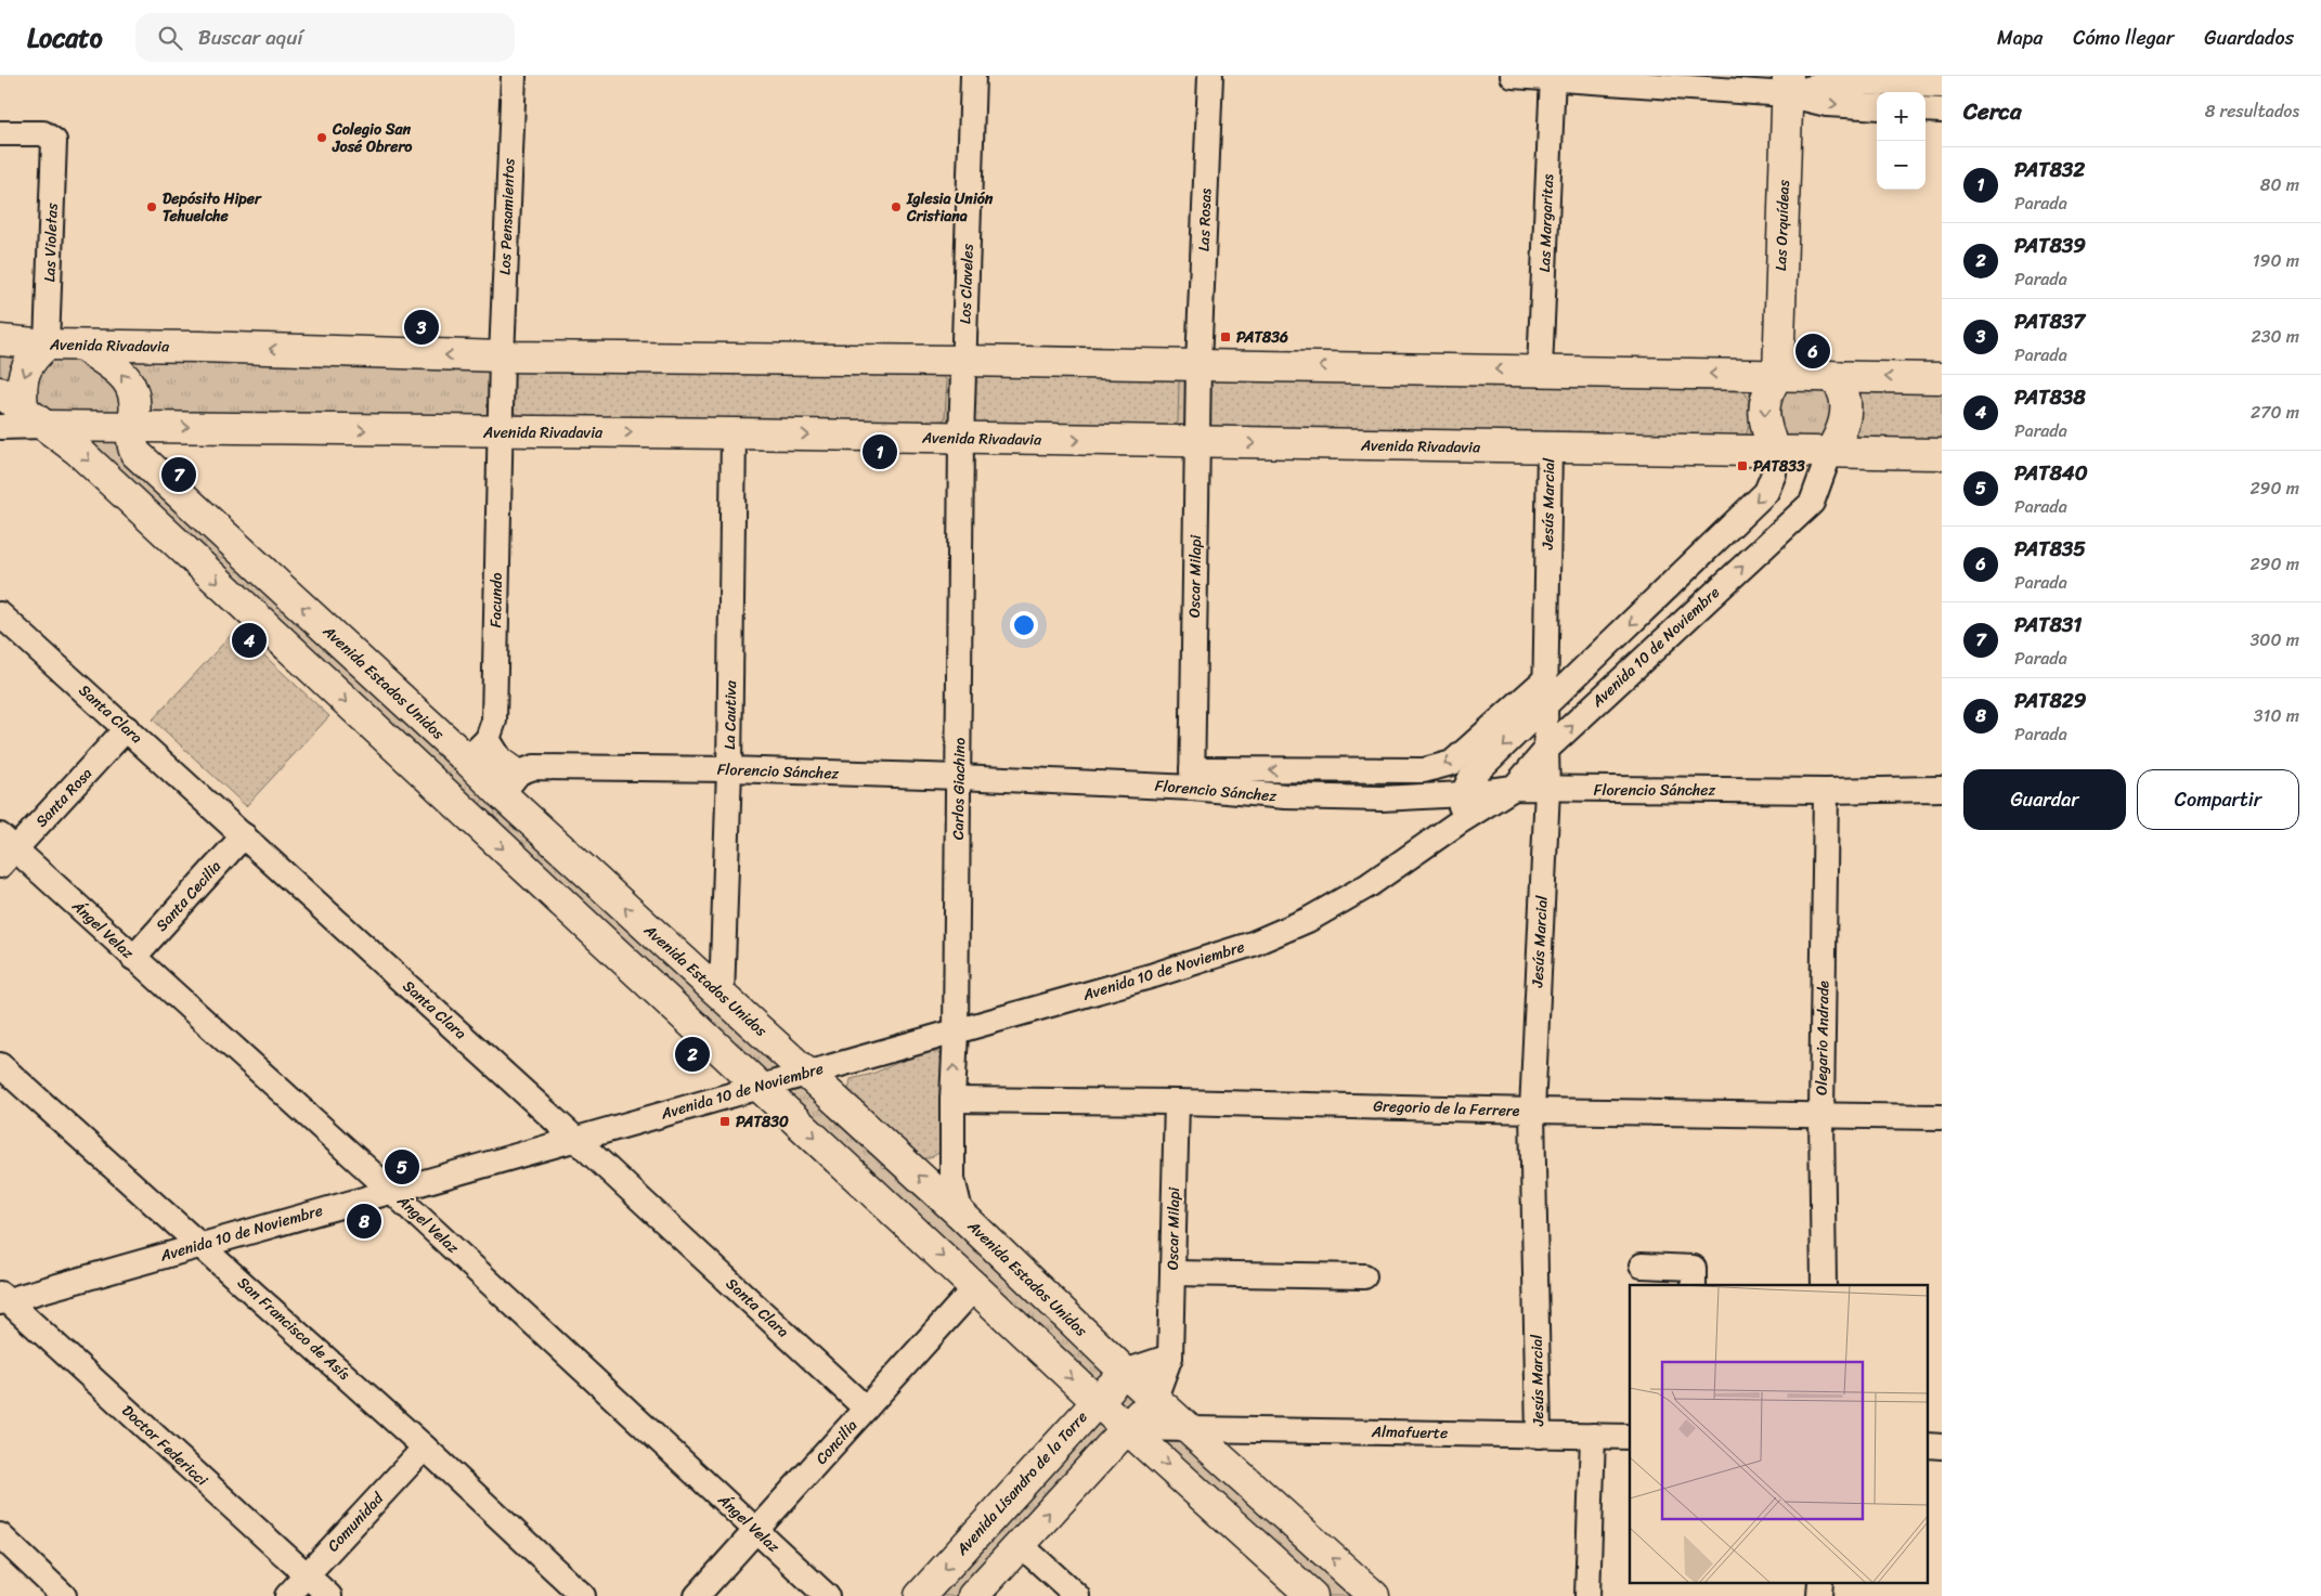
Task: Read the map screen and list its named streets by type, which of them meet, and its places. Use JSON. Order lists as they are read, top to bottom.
{
  "streets": {
    "main road": [
      "Las Orquídeas",
      "Avenida Rivadavia",
      "Avenida Estados Unidos",
      "Avenida Lisandro de la Torre"
    ],
    "street": [
      "Los Pensamientos",
      "Las Rosas",
      "Las Margaritas",
      "Las Violetas",
      "Los Claveles",
      "Jesús Marcial",
      "Oscar Milapi",
      "Facundo",
      "Avenida 10 de Noviembre",
      "Santa Clara",
      "La Cautiva",
      "Florencio Sánchez",
      "Carlos Giachino",
      "Santa Rosa",
      "Santa Cecilia",
      "Ángel Velaz",
      "Olegario Andrade",
      "Gregorio de la Ferrere",
      "San Francisco de Asís",
      "Almafuerte",
      "Concilia",
      "Doctor Federicci",
      "Comunidad"
    ]
  },
  "crossings": [
    ["Los Pensamientos", "Avenida Rivadavia"],
    ["Los Pensamientos", "Facundo"],
    ["Las Rosas", "Avenida Rivadavia"],
    ["Las Rosas", "Oscar Milapi"],
    ["Las Margaritas", "Avenida Rivadavia"],
    ["Las Orquídeas", "Avenida Rivadavia"],
    ["Las Orquídeas", "Avenida 10 de Noviembre"],
    ["Las Violetas", "Avenida Rivadavia"],
    ["Los Claveles", "Avenida Rivadavia"],
    ["Los Claveles", "Carlos Giachino"],
    ["Avenida Rivadavia", "Jesús Marcial"],
    ["Avenida Rivadavia", "Oscar Milapi"],
    ["Avenida Rivadavia", "Facundo"],
    ["Avenida Rivadavia", "Avenida 10 de Noviembre"],
    ["Avenida Rivadavia", "Avenida Estados Unidos"],
    ["Avenida Rivadavia", "La Cautiva"],
    ["Avenida Rivadavia", "Carlos Giachino"],
    ["Jesús Marcial", "Avenida 10 de Noviembre"],
    ["Jesús Marcial", "Florencio Sánchez"],
    ["Jesús Marcial", "Gregorio de la Ferrere"],
    ["Jesús Marcial", "Almafuerte"],
    ["Oscar Milapi", "Avenida Estados Unidos"],
    ["Oscar Milapi", "Florencio Sánchez"],
    ["Oscar Milapi", "Gregorio de la Ferrere"],
    ["Avenida 10 de Noviembre", "Avenida Estados Unidos"],
    ["Avenida 10 de Noviembre", "Santa Clara"],
    ["Avenida 10 de Noviembre", "Florencio Sánchez"],
    ["Avenida 10 de Noviembre", "Carlos Giachino"],
    ["Avenida 10 de Noviembre", "Ángel Velaz"],
    ["Avenida 10 de Noviembre", "San Francisco de Asís"],
    ["Avenida 10 de Noviembre", "Doctor Federicci"],
    ["Avenida Estados Unidos", "La Cautiva"],
    ["Avenida Estados Unidos", "Florencio Sánchez"],
    ["Avenida Estados Unidos", "Carlos Giachino"],
    ["Avenida Estados Unidos", "Almafuerte"],
    ["Avenida Estados Unidos", "Avenida Lisandro de la Torre"],
    ["Santa Clara", "Santa Rosa"],
    ["Santa Clara", "Santa Cecilia"],
    ["Santa Clara", "Concilia"],
    ["La Cautiva", "Florencio Sánchez"],
    ["Florencio Sánchez", "Carlos Giachino"],
    ["Florencio Sánchez", "Olegario Andrade"],
    ["Carlos Giachino", "Gregorio de la Ferrere"],
    ["Santa Rosa", "Ángel Velaz"],
    ["Santa Cecilia", "Ángel Velaz"],
    ["Ángel Velaz", "Concilia"],
    ["Olegario Andrade", "Gregorio de la Ferrere"],
    ["San Francisco de Asís", "Comunidad"],
    ["Doctor Federicci", "Comunidad"]
  ],
  "places": {
    "other": ["Colegio San José Obrero", "Depósito Hiper Tehuelche", "Iglesia Unión Cristiana"],
    "transit": ["PAT836", "PAT833", "PAT830"]
  },
  "page": {
    "header": "Locato",
    "search": "Buscar aquí",
    "nav": ["Mapa", "Cómo llegar", "Guardados"],
    "heading": ["Cerca", "8 resultados"],
    "map_buttons": ["+", "−"],
    "list": [
      {
        "mark": "1",
        "name": "PAT832",
        "note": "Parada",
        "value": "80 m"
      },
      {
        "mark": "2",
        "name": "PAT839",
        "note": "Parada",
        "value": "190 m"
      },
      {
        "mark": "3",
        "name": "PAT837",
        "note": "Parada",
        "value": "230 m"
      },
      {
        "mark": "4",
        "name": "PAT838",
        "note": "Parada",
        "value": "270 m"
      },
      {
        "mark": "5",
        "name": "PAT840",
        "note": "Parada",
        "value": "290 m"
      },
      {
        "mark": "6",
        "name": "PAT835",
        "note": "Parada",
        "value": "290 m"
      },
      {
        "mark": "7",
        "name": "PAT831",
        "note": "Parada",
        "value": "300 m"
      },
      {
        "mark": "8",
        "name": "PAT829",
        "note": "Parada",
        "value": "310 m"
      }
    ],
    "pins": [
      "3",
      "6",
      "1",
      "7",
      "4",
      "2",
      "5",
      "8"
    ],
    "buttons": ["Guardar", "Compartir"]
  }
}
